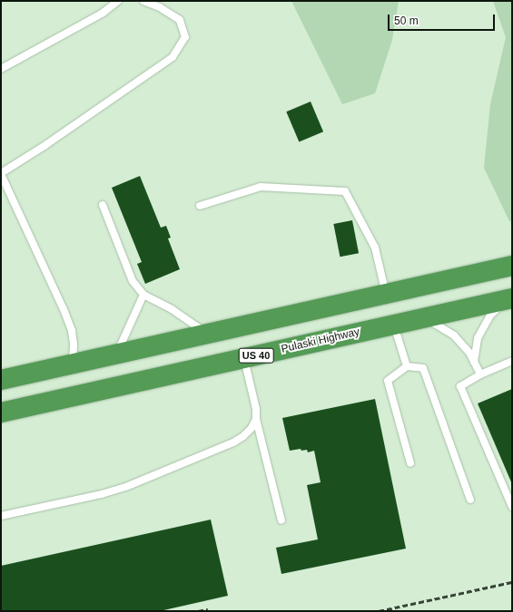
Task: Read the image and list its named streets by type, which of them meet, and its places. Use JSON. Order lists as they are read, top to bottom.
{
  "streets": {
    "highway": ["Pulaski Highway", "US 40"]
  },
  "scale_bar": "50 m"
}
